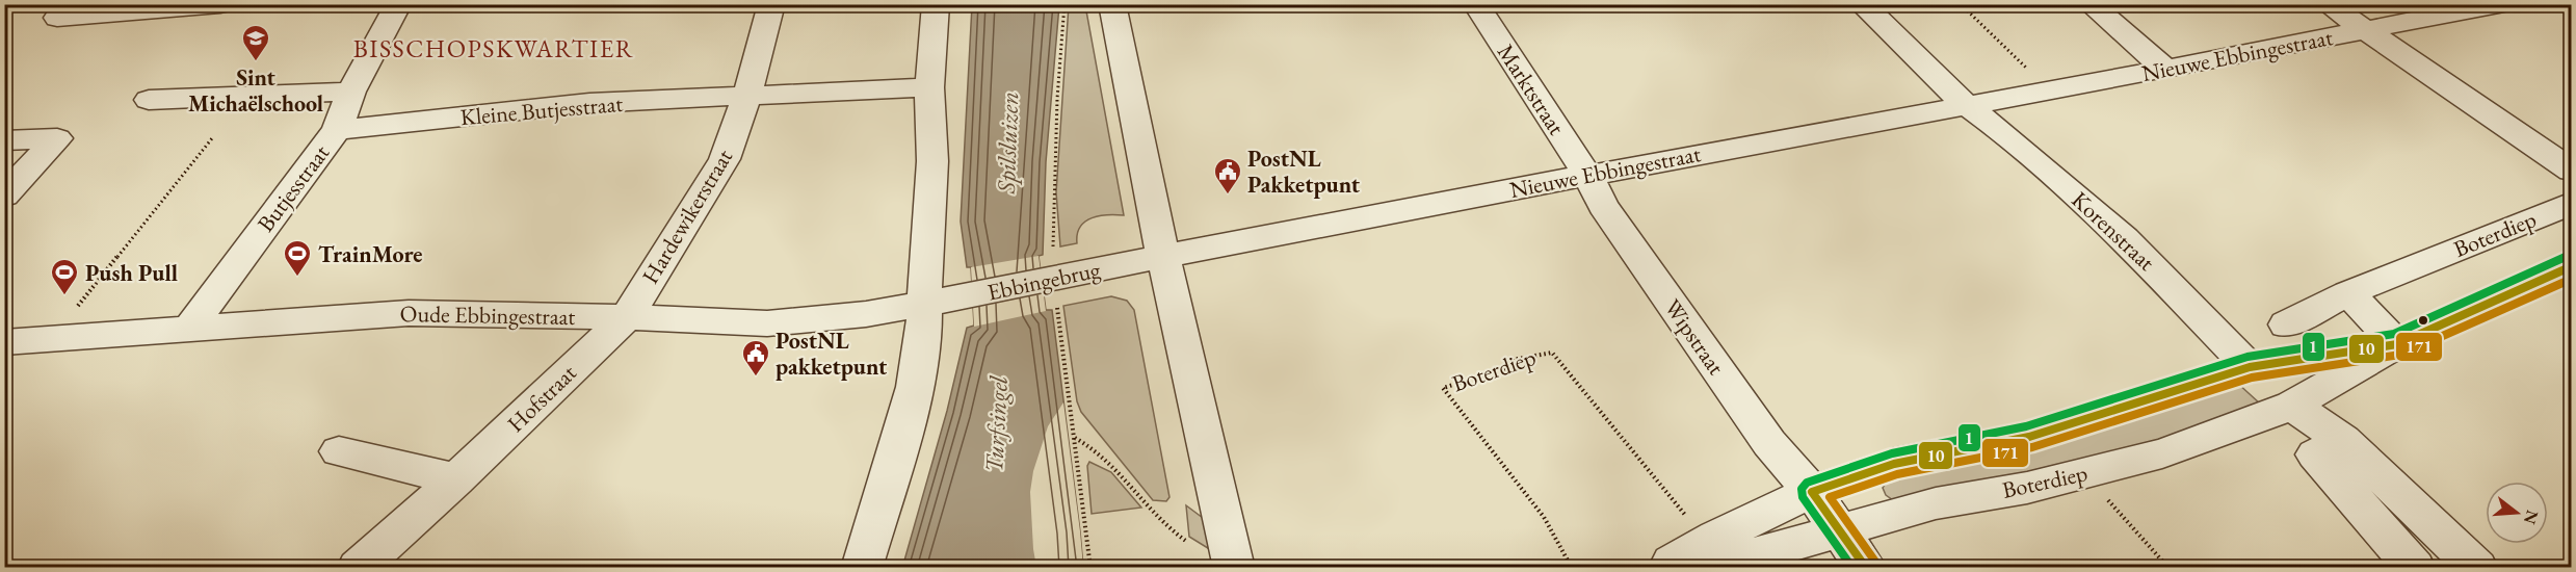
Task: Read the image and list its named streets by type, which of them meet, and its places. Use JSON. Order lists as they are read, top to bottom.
{
  "streets": {
    "street": [
      "Nieuwe Ebbingestraat",
      "Marktstraat",
      "Kleine Butjesstraat",
      "Butjesstraat",
      "Hardewikerstraat",
      "Korenstraat",
      "Boterdiep",
      "Ebbingebrug",
      "Oude Ebbingestraat",
      "Wipstraat",
      "Hofstraat"
    ]
  },
  "crossings": [
    ["Nieuwe Ebbingestraat", "Marktstraat"],
    ["Nieuwe Ebbingestraat", "Korenstraat"],
    ["Nieuwe Ebbingestraat", "Ebbingebrug"],
    ["Nieuwe Ebbingestraat", "Wipstraat"],
    ["Marktstraat", "Wipstraat"],
    ["Kleine Butjesstraat", "Butjesstraat"],
    ["Kleine Butjesstraat", "Hardewikerstraat"],
    ["Butjesstraat", "Oude Ebbingestraat"],
    ["Hardewikerstraat", "Oude Ebbingestraat"],
    ["Hardewikerstraat", "Hofstraat"],
    ["Korenstraat", "Boterdiep"],
    ["Boterdiep", "Wipstraat"],
    ["Ebbingebrug", "Oude Ebbingestraat"],
    ["Oude Ebbingestraat", "Hofstraat"]
  ],
  "districts": ["BISSCHOPSKWARTIER"],
  "water": ["Spilsluizen", "Turfsingel"],
  "places": {
    "school or university": ["Sint Michaëlschool"],
    "public building": ["PostNL Pakketpunt", "PostNL pakketpunt"],
    "sports": ["TrainMore", "Push Pull"]
  },
  "lines": ["transit line 1", "transit line 10", "transit line 171"],
  "north": "right"
}
